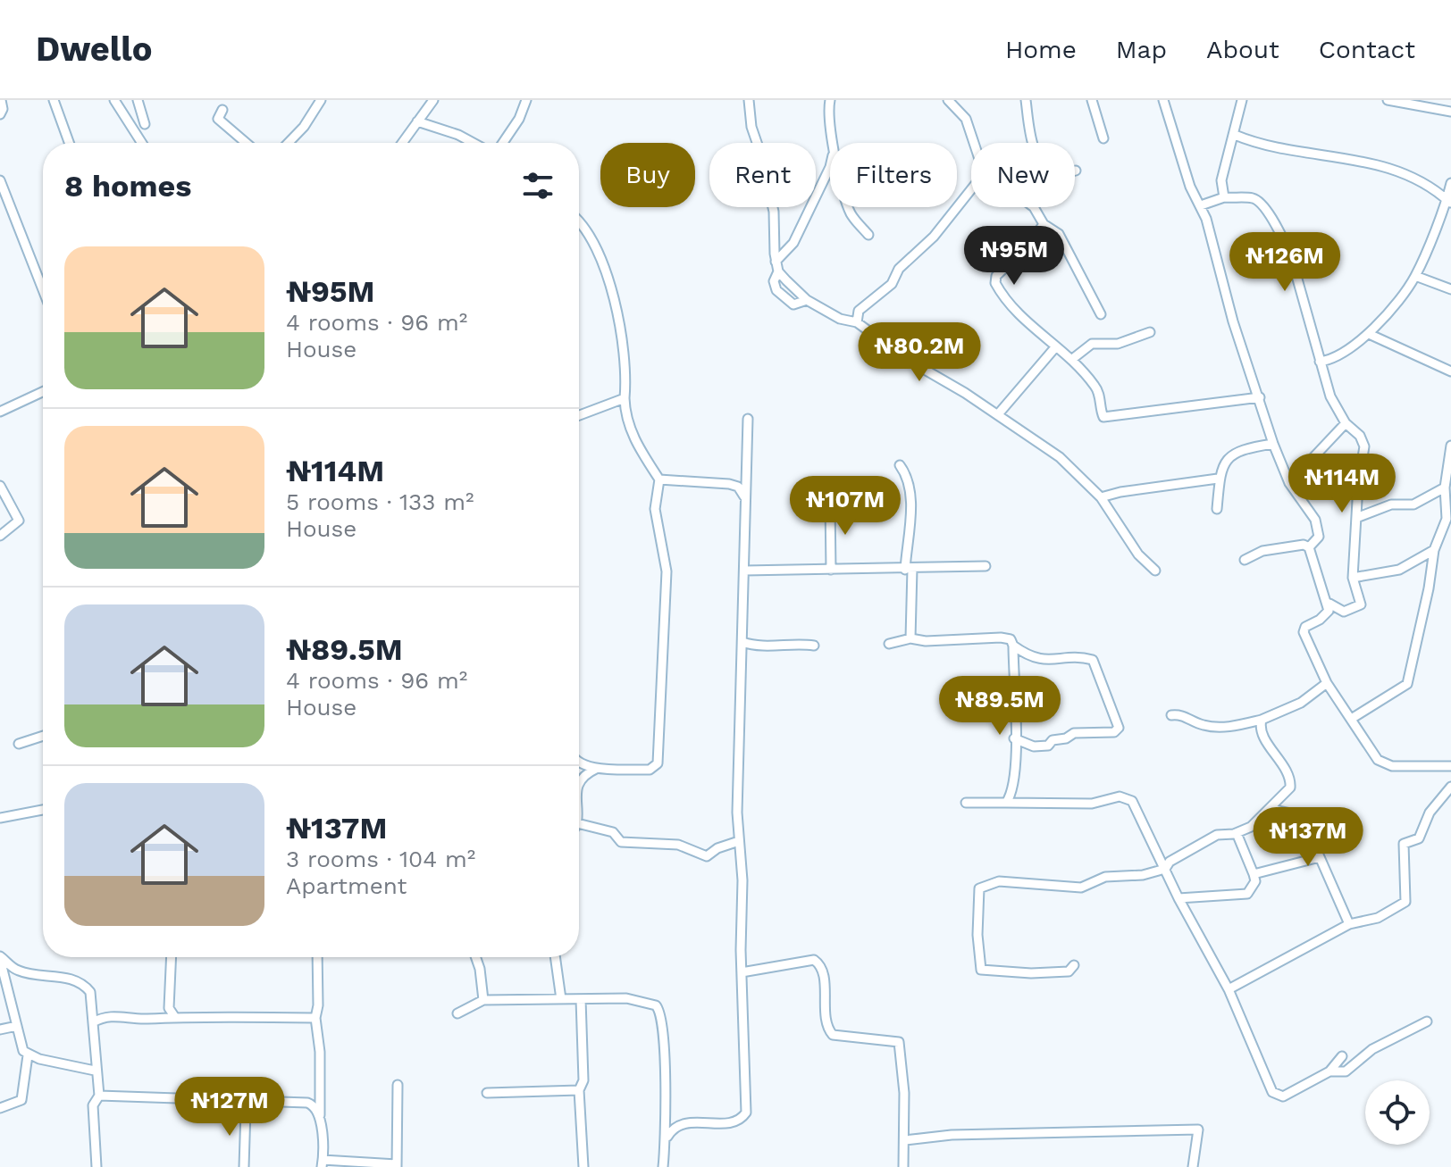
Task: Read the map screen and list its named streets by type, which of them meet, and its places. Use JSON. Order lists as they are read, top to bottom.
{
  "page": {
    "header": "Dwello",
    "nav": [
      "Home",
      "Map",
      "About",
      "Contact"
    ],
    "chip": [
      "Buy",
      "Rent",
      "Filters",
      "New"
    ],
    "heading": "8 homes",
    "price": [
      "₦95M",
      "₦126M",
      "₦80.2M",
      "₦114M",
      "₦107M",
      "₦89.5M",
      "₦137M",
      "₦127M"
    ],
    "list": [
      {
        "name": "₦95M",
        "note": "4 rooms · 96 m² · House"
      },
      {
        "name": "₦114M",
        "note": "5 rooms · 133 m² · House"
      },
      {
        "name": "₦89.5M",
        "note": "4 rooms · 96 m² · House"
      },
      {
        "name": "₦137M",
        "note": "3 rooms · 104 m² · Apartment"
      }
    ]
  }
}
